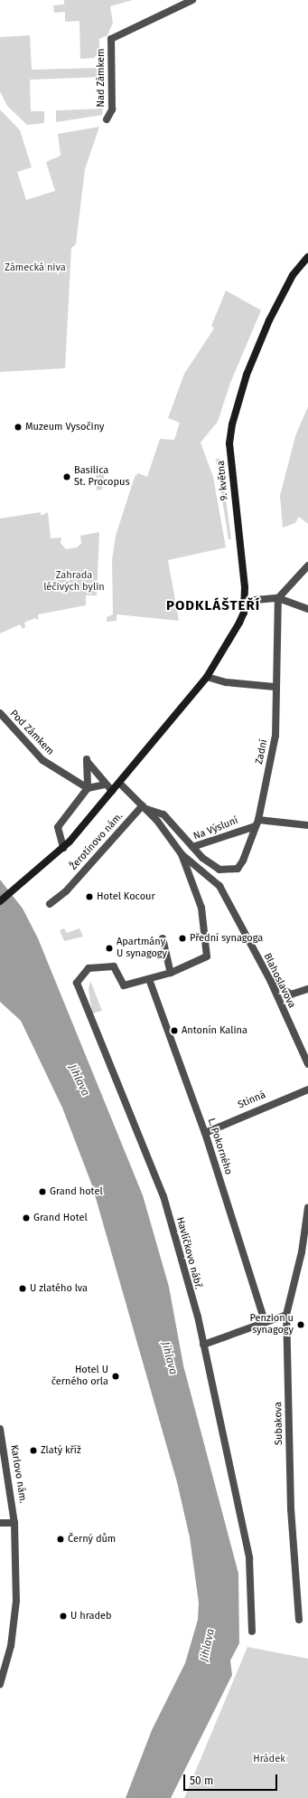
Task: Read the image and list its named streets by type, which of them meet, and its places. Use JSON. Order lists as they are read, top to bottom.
{
  "streets": {
    "main road": ["9. května", "Žerotínovo nám."],
    "street": [
      "Nad Zámkem",
      "Pod Zámkem",
      "Zadní",
      "Na Výsluní",
      "Blahoslavova",
      "Stinná",
      "L. Pokorného",
      "Havlíčkovo nábř.",
      "Subakova",
      "Karlovo nám."
    ]
  },
  "crossings": [
    ["9. května", "Žerotínovo nám."],
    ["Zadní", "Na Výsluní"],
    ["Na Výsluní", "Blahoslavova"],
    ["Žerotínovo nám.", "Blahoslavova"],
    ["Stinná", "L. Pokorného"],
    ["L. Pokorného", "Havlíčkovo nábř."]
  ],
  "districts": ["PODKLÁŠTEŘÍ"],
  "water": ["Jihlava"],
  "parks": ["Zámecká niva", "Zahrada léčivých bylin", "Hrádek"],
  "places": [
    "Muzeum Vysočiny",
    "Basilica St. Procopus",
    "Hotel Kocour",
    "Přední synagoga",
    "Apartmány U synagogy",
    "Antonín Kalina",
    "Grand hotel",
    "Grand Hotel",
    "U zlatého lva",
    "Penzion u synagogy",
    "Hotel U černého orla",
    "Zlatý kříž",
    "Černý dům",
    "U hradeb"
  ],
  "scale_bar": "50 m"
}
